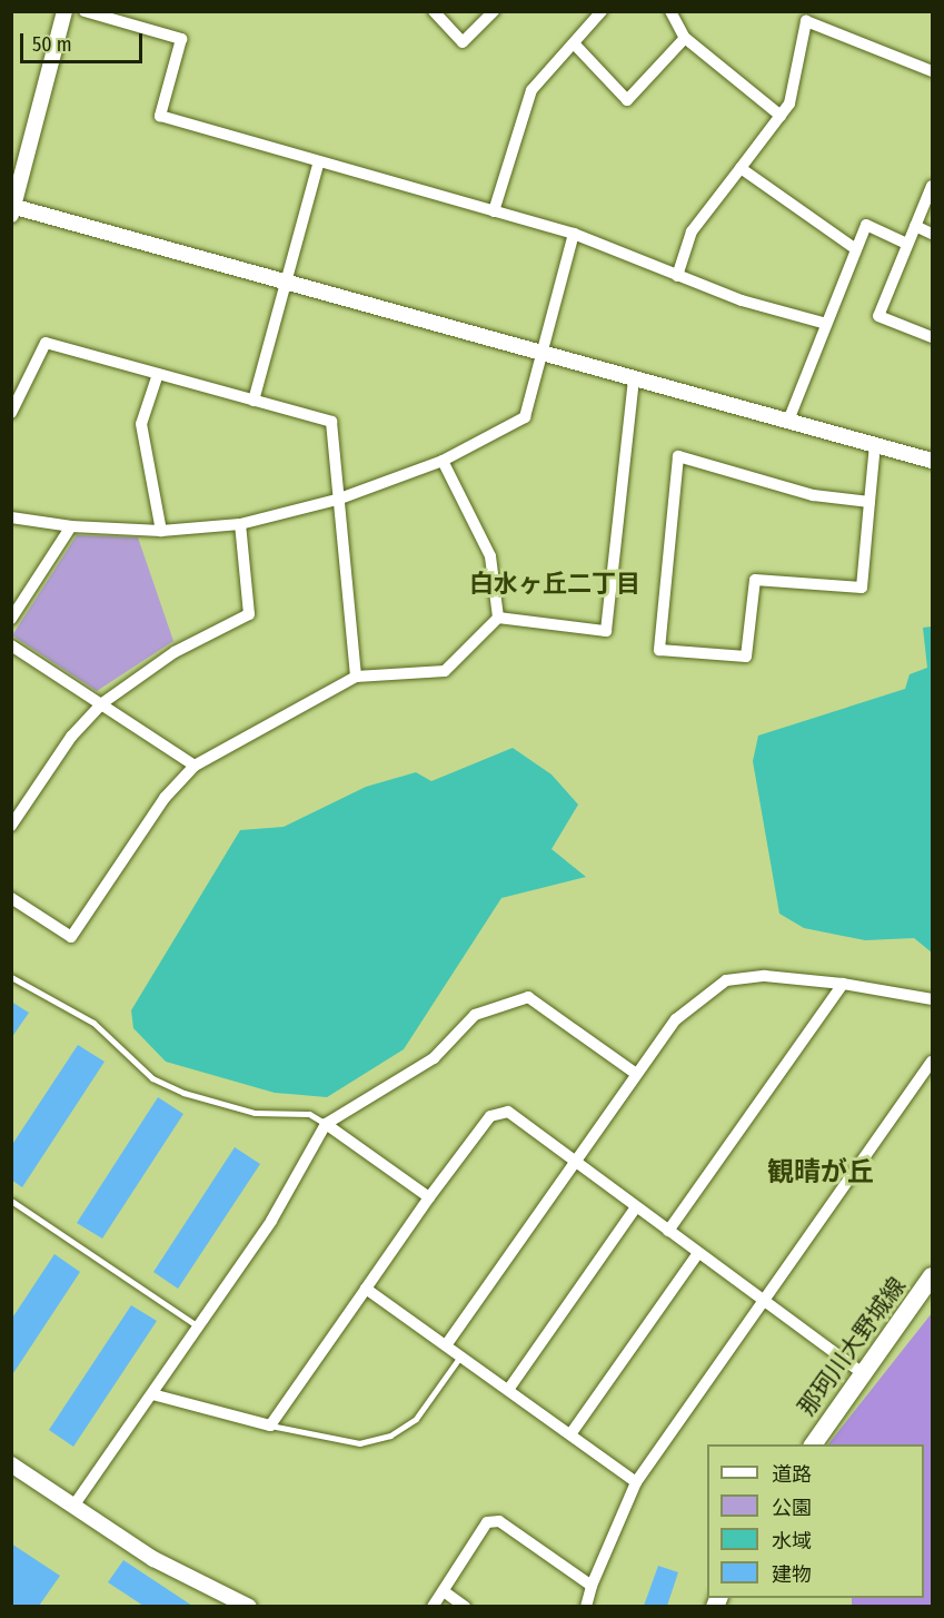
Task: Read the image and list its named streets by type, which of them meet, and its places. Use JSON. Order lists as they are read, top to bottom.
{
  "streets": {
    "main road": ["那珂川大野城線"]
  },
  "districts": ["白水ヶ丘二丁目", "観晴が丘"],
  "legend": [
    "道路",
    "公園",
    "水域",
    "建物"
  ],
  "scale_bar": "50 m"
}
